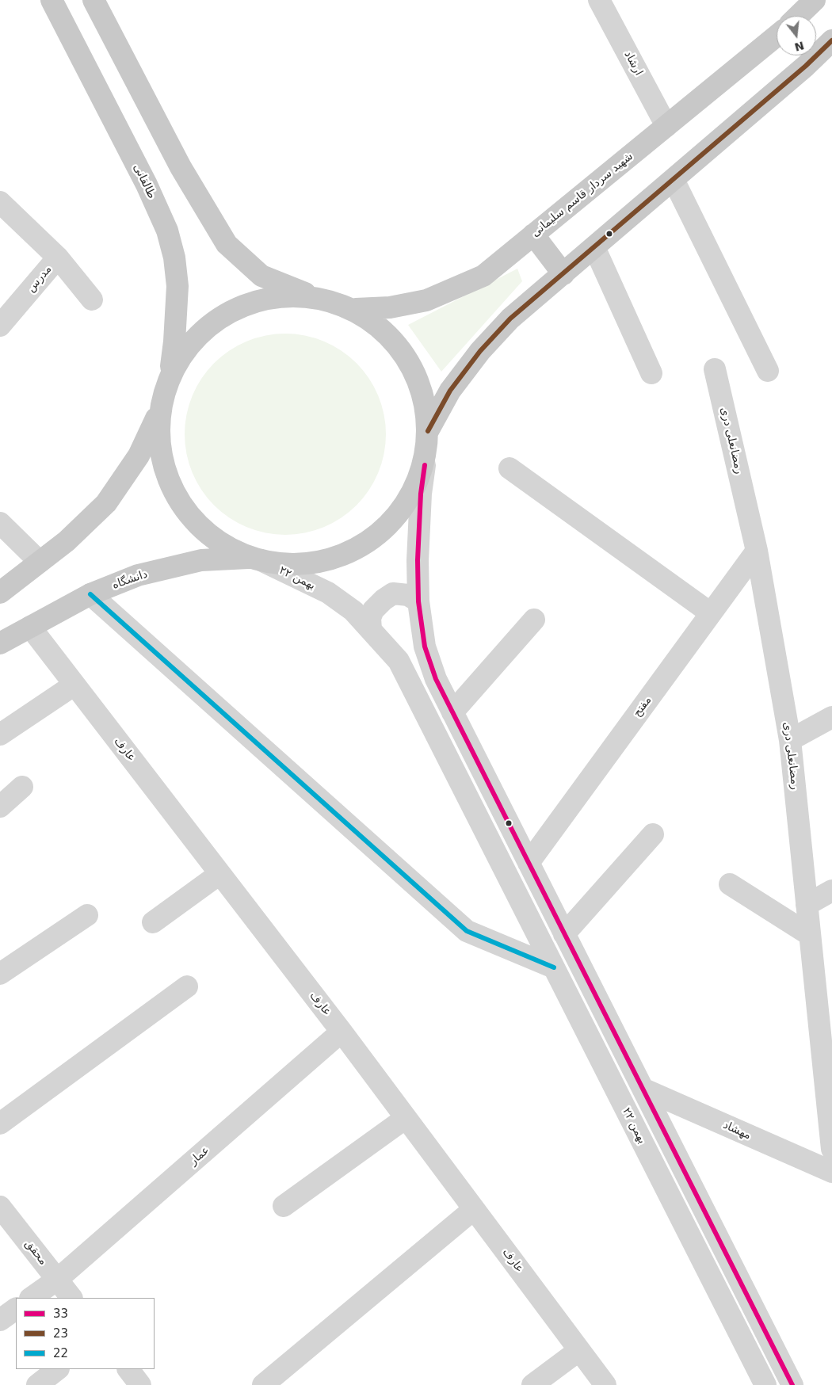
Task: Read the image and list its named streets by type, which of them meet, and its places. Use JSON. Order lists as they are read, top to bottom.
{
  "streets": {
    "main road": ["طالقانی", "شهید سردار قاسم سلیمانی", "دانشگاه"],
    "street": [
      "ارشاد",
      "مدرس",
      "رمضانعلی دری",
      "۲۲ بهمن",
      "مفتح",
      "عارف",
      "مهشاد",
      "عمار",
      "محقق"
    ]
  },
  "crossings": [
    ["ارشاد", "شهید سردار قاسم سلیمانی"],
    ["رمضانعلی دری", "مفتح"],
    ["۲۲ بهمن", "دانشگاه"],
    ["دانشگاه", "عارف"],
    ["عارف", "عمار"],
    ["عمار", "محقق"]
  ],
  "lines": ["transit line 23", "transit line 33", "transit line 22"],
  "legend": ["33", "23", "22"],
  "north": "bottom"
}
